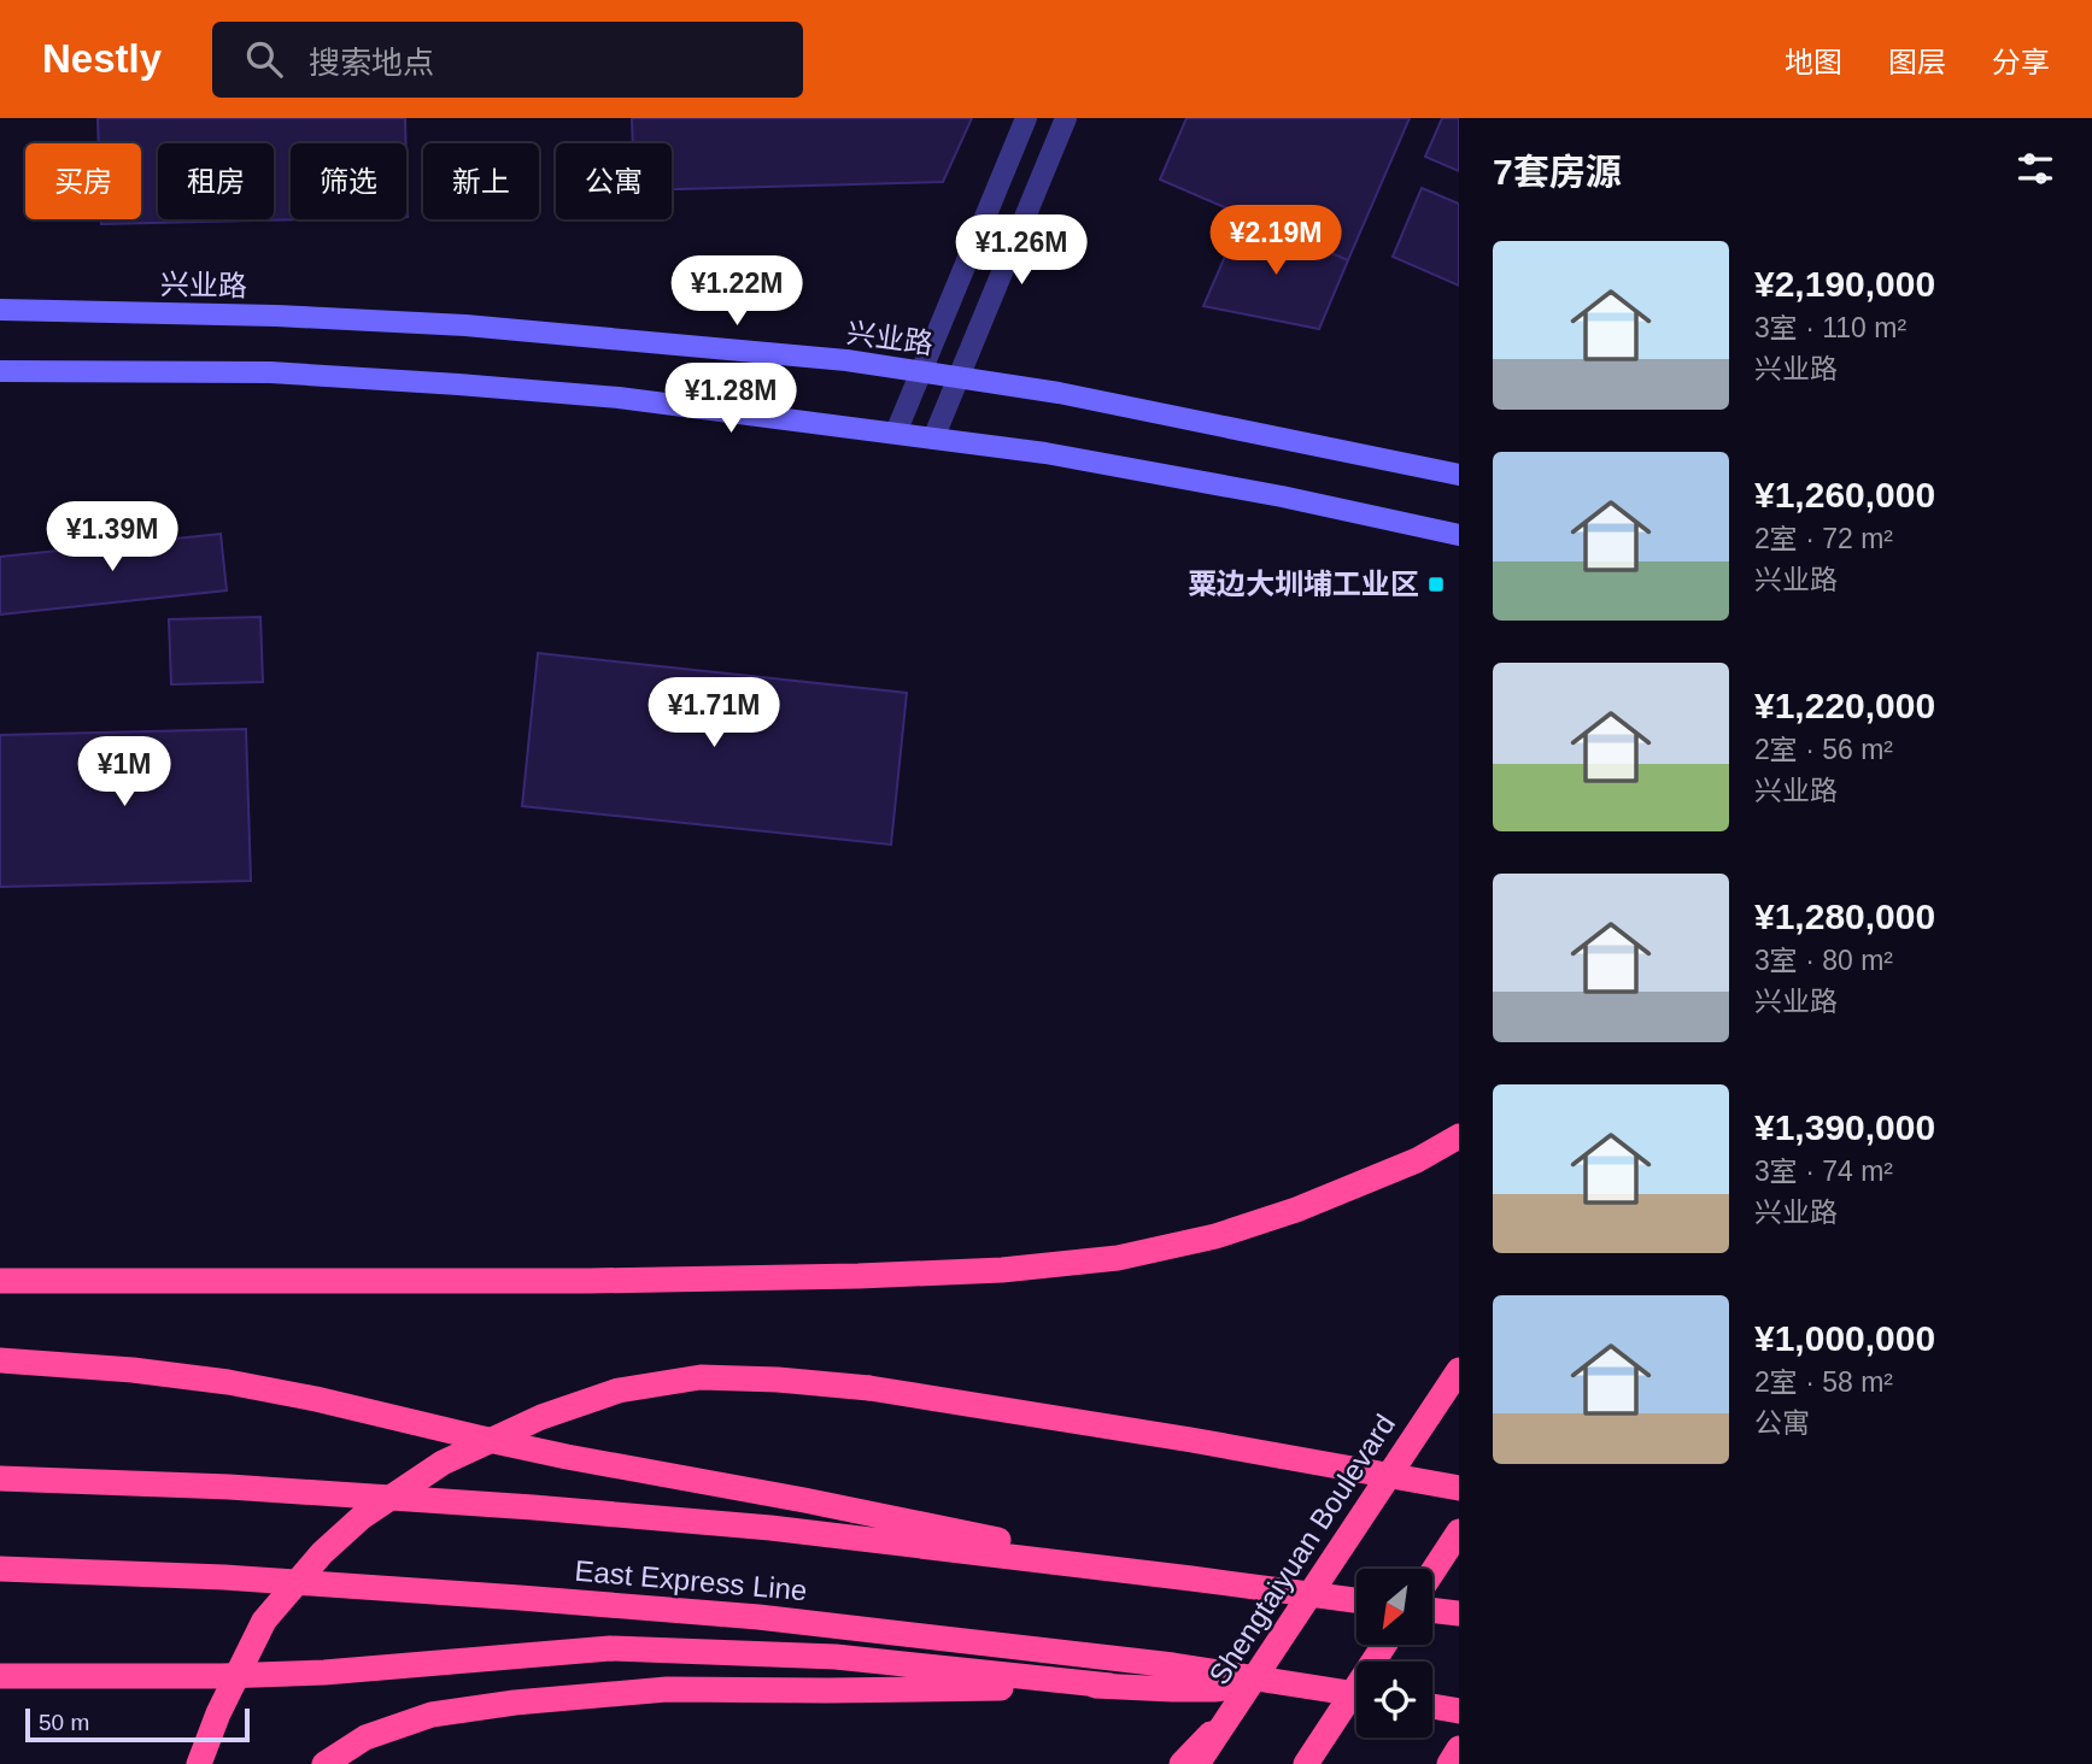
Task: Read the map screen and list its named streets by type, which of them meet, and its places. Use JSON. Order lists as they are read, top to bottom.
{
  "streets": {
    "highway": ["Shengtaiyuan Boulevard", "East Express Line"],
    "main road": ["兴业路"]
  },
  "places": {
    "transit": ["粟边大圳埔工业区"]
  },
  "scale_bar": "50 m",
  "north": "bottom left",
  "page": {
    "header": "Nestly",
    "search": "搜索地点",
    "nav": ["地图", "图层", "分享"],
    "heading": "7套房源",
    "chip": [
      "买房",
      "租房",
      "筛选",
      "新上",
      "公寓"
    ],
    "price": [
      "¥2.19M",
      "¥1.26M",
      "¥1.22M",
      "¥1.28M",
      "¥1.39M",
      "¥1.71M",
      "¥1M"
    ],
    "list": [
      {
        "name": "¥2,190,000",
        "note": "3室 · 110 m² · 兴业路"
      },
      {
        "name": "¥1,260,000",
        "note": "2室 · 72 m² · 兴业路"
      },
      {
        "name": "¥1,220,000",
        "note": "2室 · 56 m² · 兴业路"
      },
      {
        "name": "¥1,280,000",
        "note": "3室 · 80 m² · 兴业路"
      },
      {
        "name": "¥1,390,000",
        "note": "3室 · 74 m² · 兴业路"
      },
      {
        "name": "¥1,000,000",
        "note": "2室 · 58 m² · 公寓"
      }
    ],
    "scale": "50 m"
  }
}
